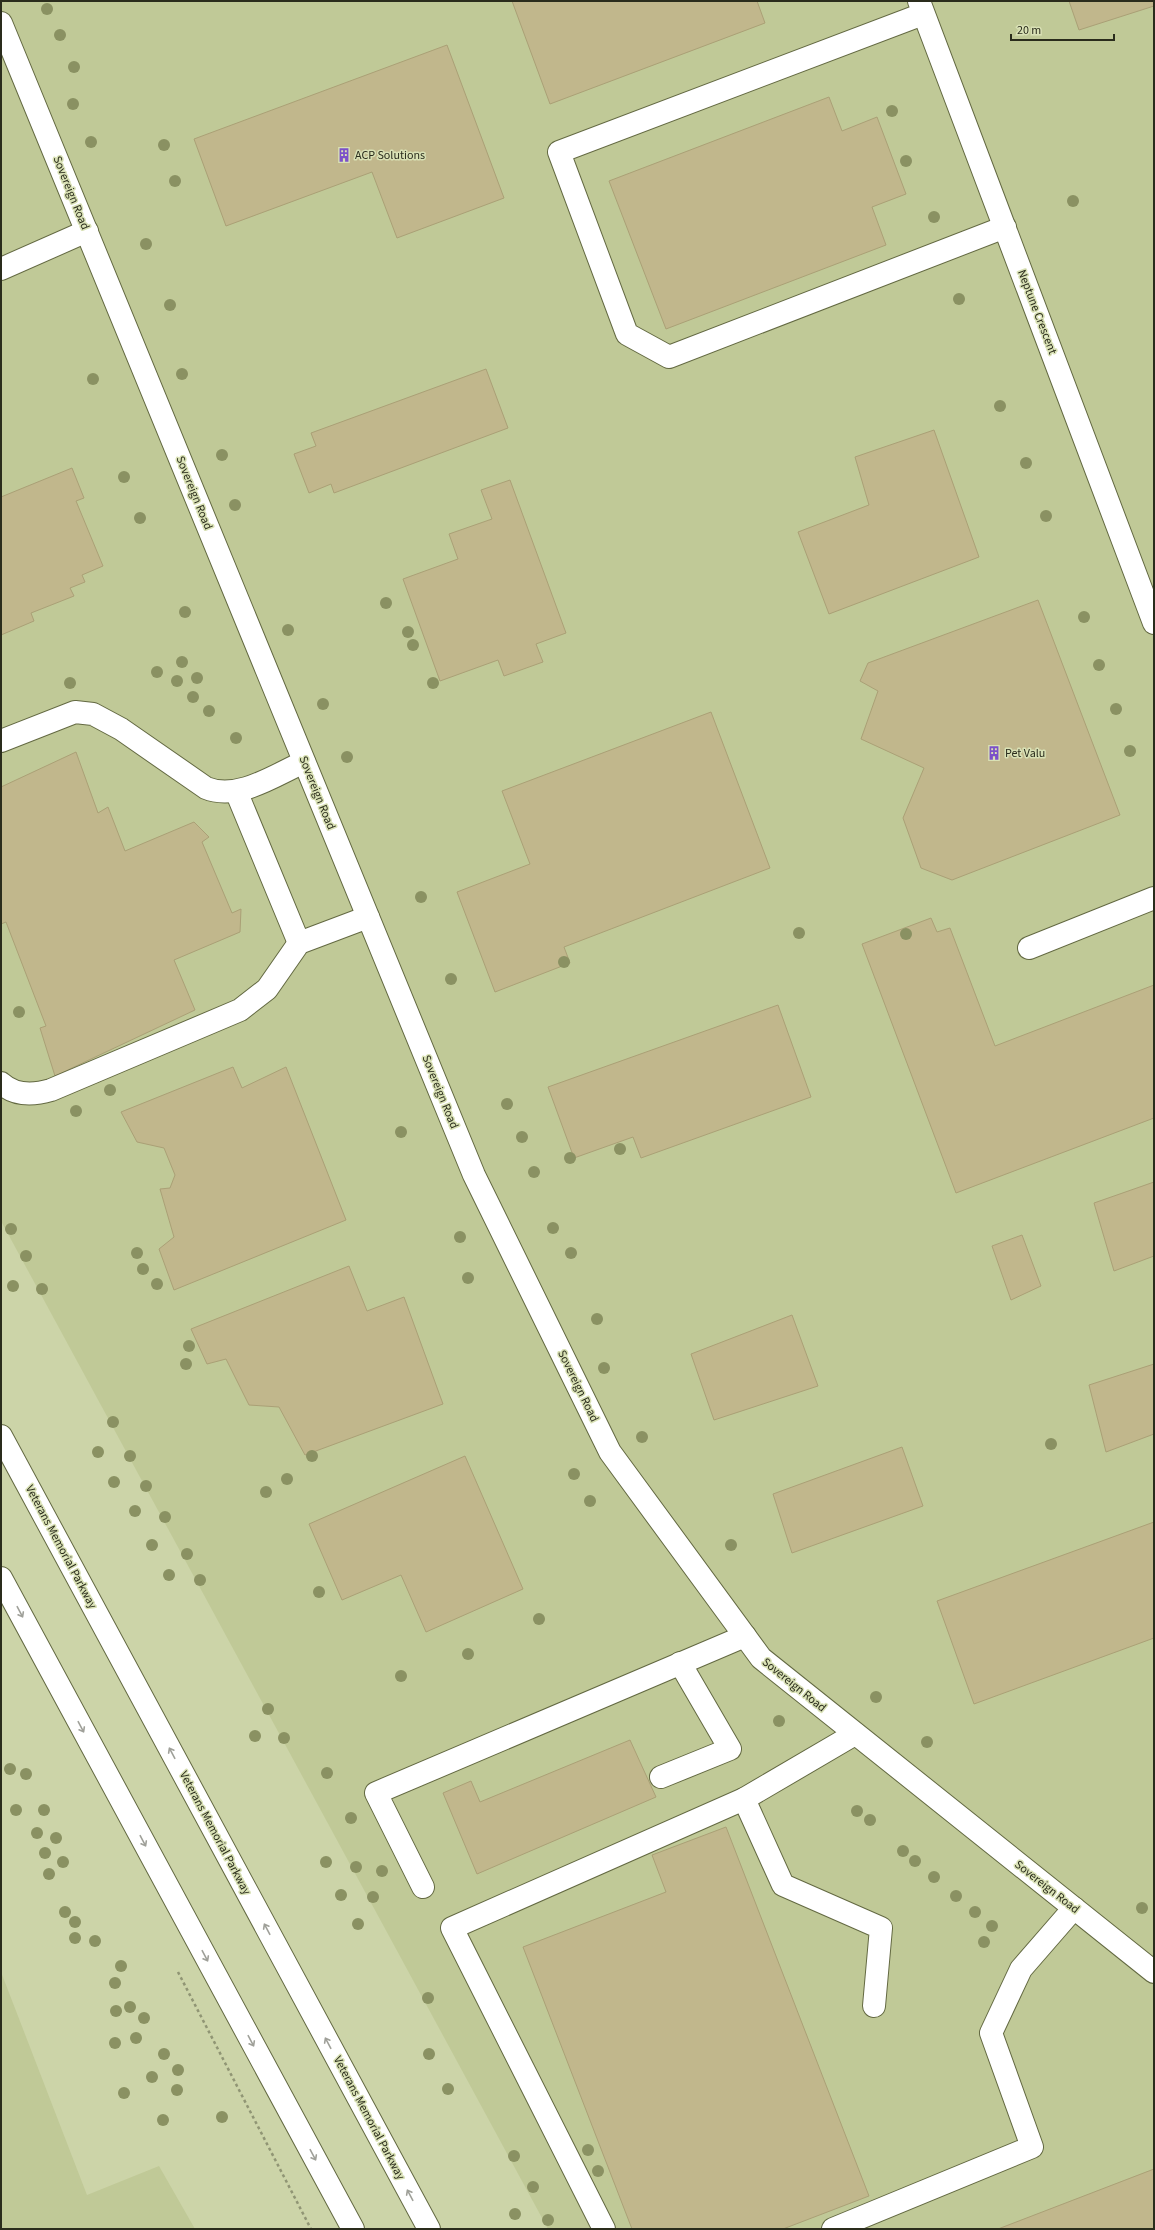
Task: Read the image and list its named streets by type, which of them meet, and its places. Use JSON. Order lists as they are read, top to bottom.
{
  "streets": {
    "main road": ["Sovereign Road", "Neptune Crescent", "Veterans Memorial Parkway"]
  },
  "places": {
    "building": ["ACP Solutions", "Pet Valu"]
  },
  "scale_bar": "20 m"
}
